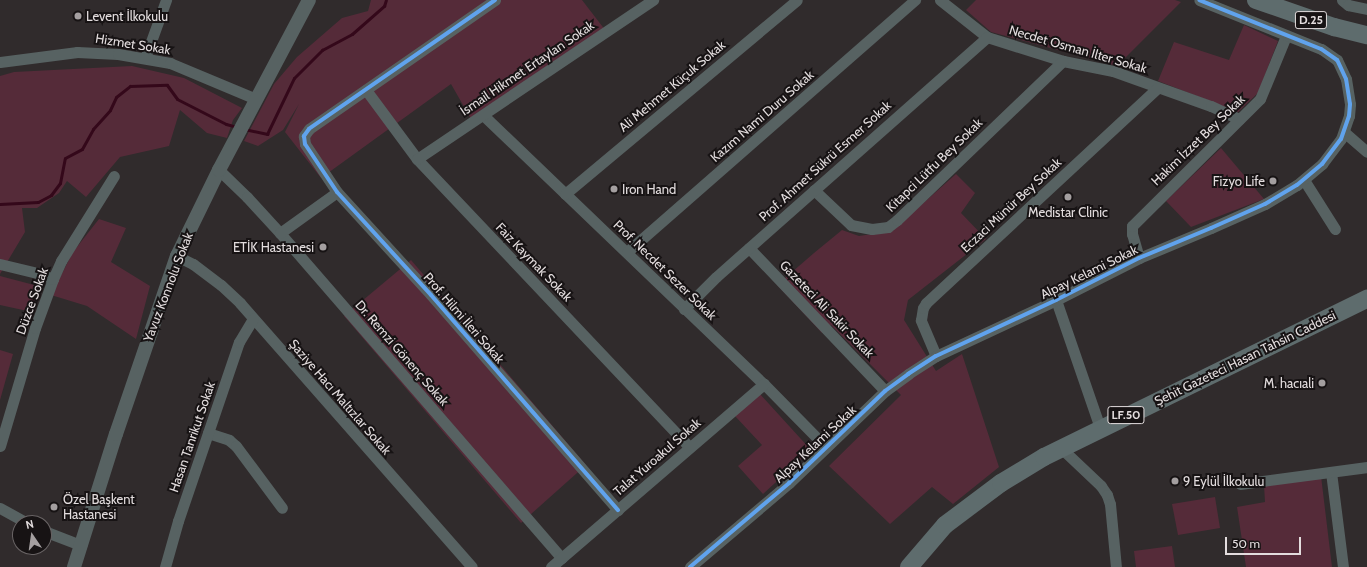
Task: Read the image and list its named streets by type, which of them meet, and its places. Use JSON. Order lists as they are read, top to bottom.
{
  "streets": {
    "main road": ["D.25", "Şehit Gazeteci Hasan Tahsin Caddesi", "LF.50"],
    "street": [
      "Hizmet Sokak",
      "Necdet Osman İlter Sokak",
      "İsmail Hikmet Ertaylan Sokak",
      "Ali Mehmet Küçuk Sokak",
      "Kazım Nami Duru Sokak",
      "Hakim İzzet Bey Sokak",
      "Prof. Ahmet Sükrü Esmer Sokak",
      "Kitapci Lütfu Bey Sokak",
      "Eczaci Münür Bey Sokak",
      "Faiz Kaymak Sokak",
      "Prof. Necdet Sezer Sokak",
      "Alpay Kelami Sokak",
      "Yavuz Konnolu Sokak",
      "Düzce Sokak",
      "Gazeteci Ali Sakir Sokak",
      "Prof. Hilmi İleri Sokak",
      "Dr. Remzi Gönenç Sokak",
      "Şaziye Hacı Maltızlar Sokak",
      "Hasan Tanrikut Sokak",
      "Talat Yuroakul Sokak"
    ]
  },
  "crossings": [
    ["Hizmet Sokak", "Yavuz Konnolu Sokak"],
    ["Necdet Osman İlter Sokak", "Hakim İzzet Bey Sokak"],
    ["Necdet Osman İlter Sokak", "Prof. Ahmet Sükrü Esmer Sokak"],
    ["Necdet Osman İlter Sokak", "Kitapci Lütfu Bey Sokak"],
    ["Necdet Osman İlter Sokak", "Eczaci Münür Bey Sokak"],
    ["İsmail Hikmet Ertaylan Sokak", "Faiz Kaymak Sokak"],
    ["İsmail Hikmet Ertaylan Sokak", "Prof. Necdet Sezer Sokak"],
    ["Ali Mehmet Küçuk Sokak", "Prof. Necdet Sezer Sokak"],
    ["Kazım Nami Duru Sokak", "Prof. Necdet Sezer Sokak"],
    ["Hakim İzzet Bey Sokak", "Alpay Kelami Sokak"],
    ["Prof. Ahmet Sükrü Esmer Sokak", "Kitapci Lütfu Bey Sokak"],
    ["Prof. Ahmet Sükrü Esmer Sokak", "Prof. Necdet Sezer Sokak"],
    ["Prof. Ahmet Sükrü Esmer Sokak", "Gazeteci Ali Sakir Sokak"],
    ["Eczaci Münür Bey Sokak", "Alpay Kelami Sokak"],
    ["Faiz Kaymak Sokak", "Prof. Hilmi İleri Sokak"],
    ["Faiz Kaymak Sokak", "Talat Yuroakul Sokak"],
    ["Prof. Necdet Sezer Sokak", "Alpay Kelami Sokak"],
    ["Prof. Necdet Sezer Sokak", "Talat Yuroakul Sokak"],
    ["Alpay Kelami Sokak", "Gazeteci Ali Sakir Sokak"],
    ["Yavuz Konnolu Sokak", "Dr. Remzi Gönenç Sokak"],
    ["Yavuz Konnolu Sokak", "Şaziye Hacı Maltızlar Sokak"],
    ["Prof. Hilmi İleri Sokak", "Talat Yuroakul Sokak"],
    ["Dr. Remzi Gönenç Sokak", "Talat Yuroakul Sokak"],
    ["Şaziye Hacı Maltızlar Sokak", "Hasan Tanrikut Sokak"]
  ],
  "places": [
    "Levent İlkokulu",
    "Fizyo Life",
    "Iron Hand",
    "Medistar Clinic",
    "ETİK Hastanesi",
    "M. hacıali",
    "9 Eylül İlkokulu",
    "Özel Başkent Hastanesi"
  ],
  "scale_bar": "50 m",
  "north": "top"
}
